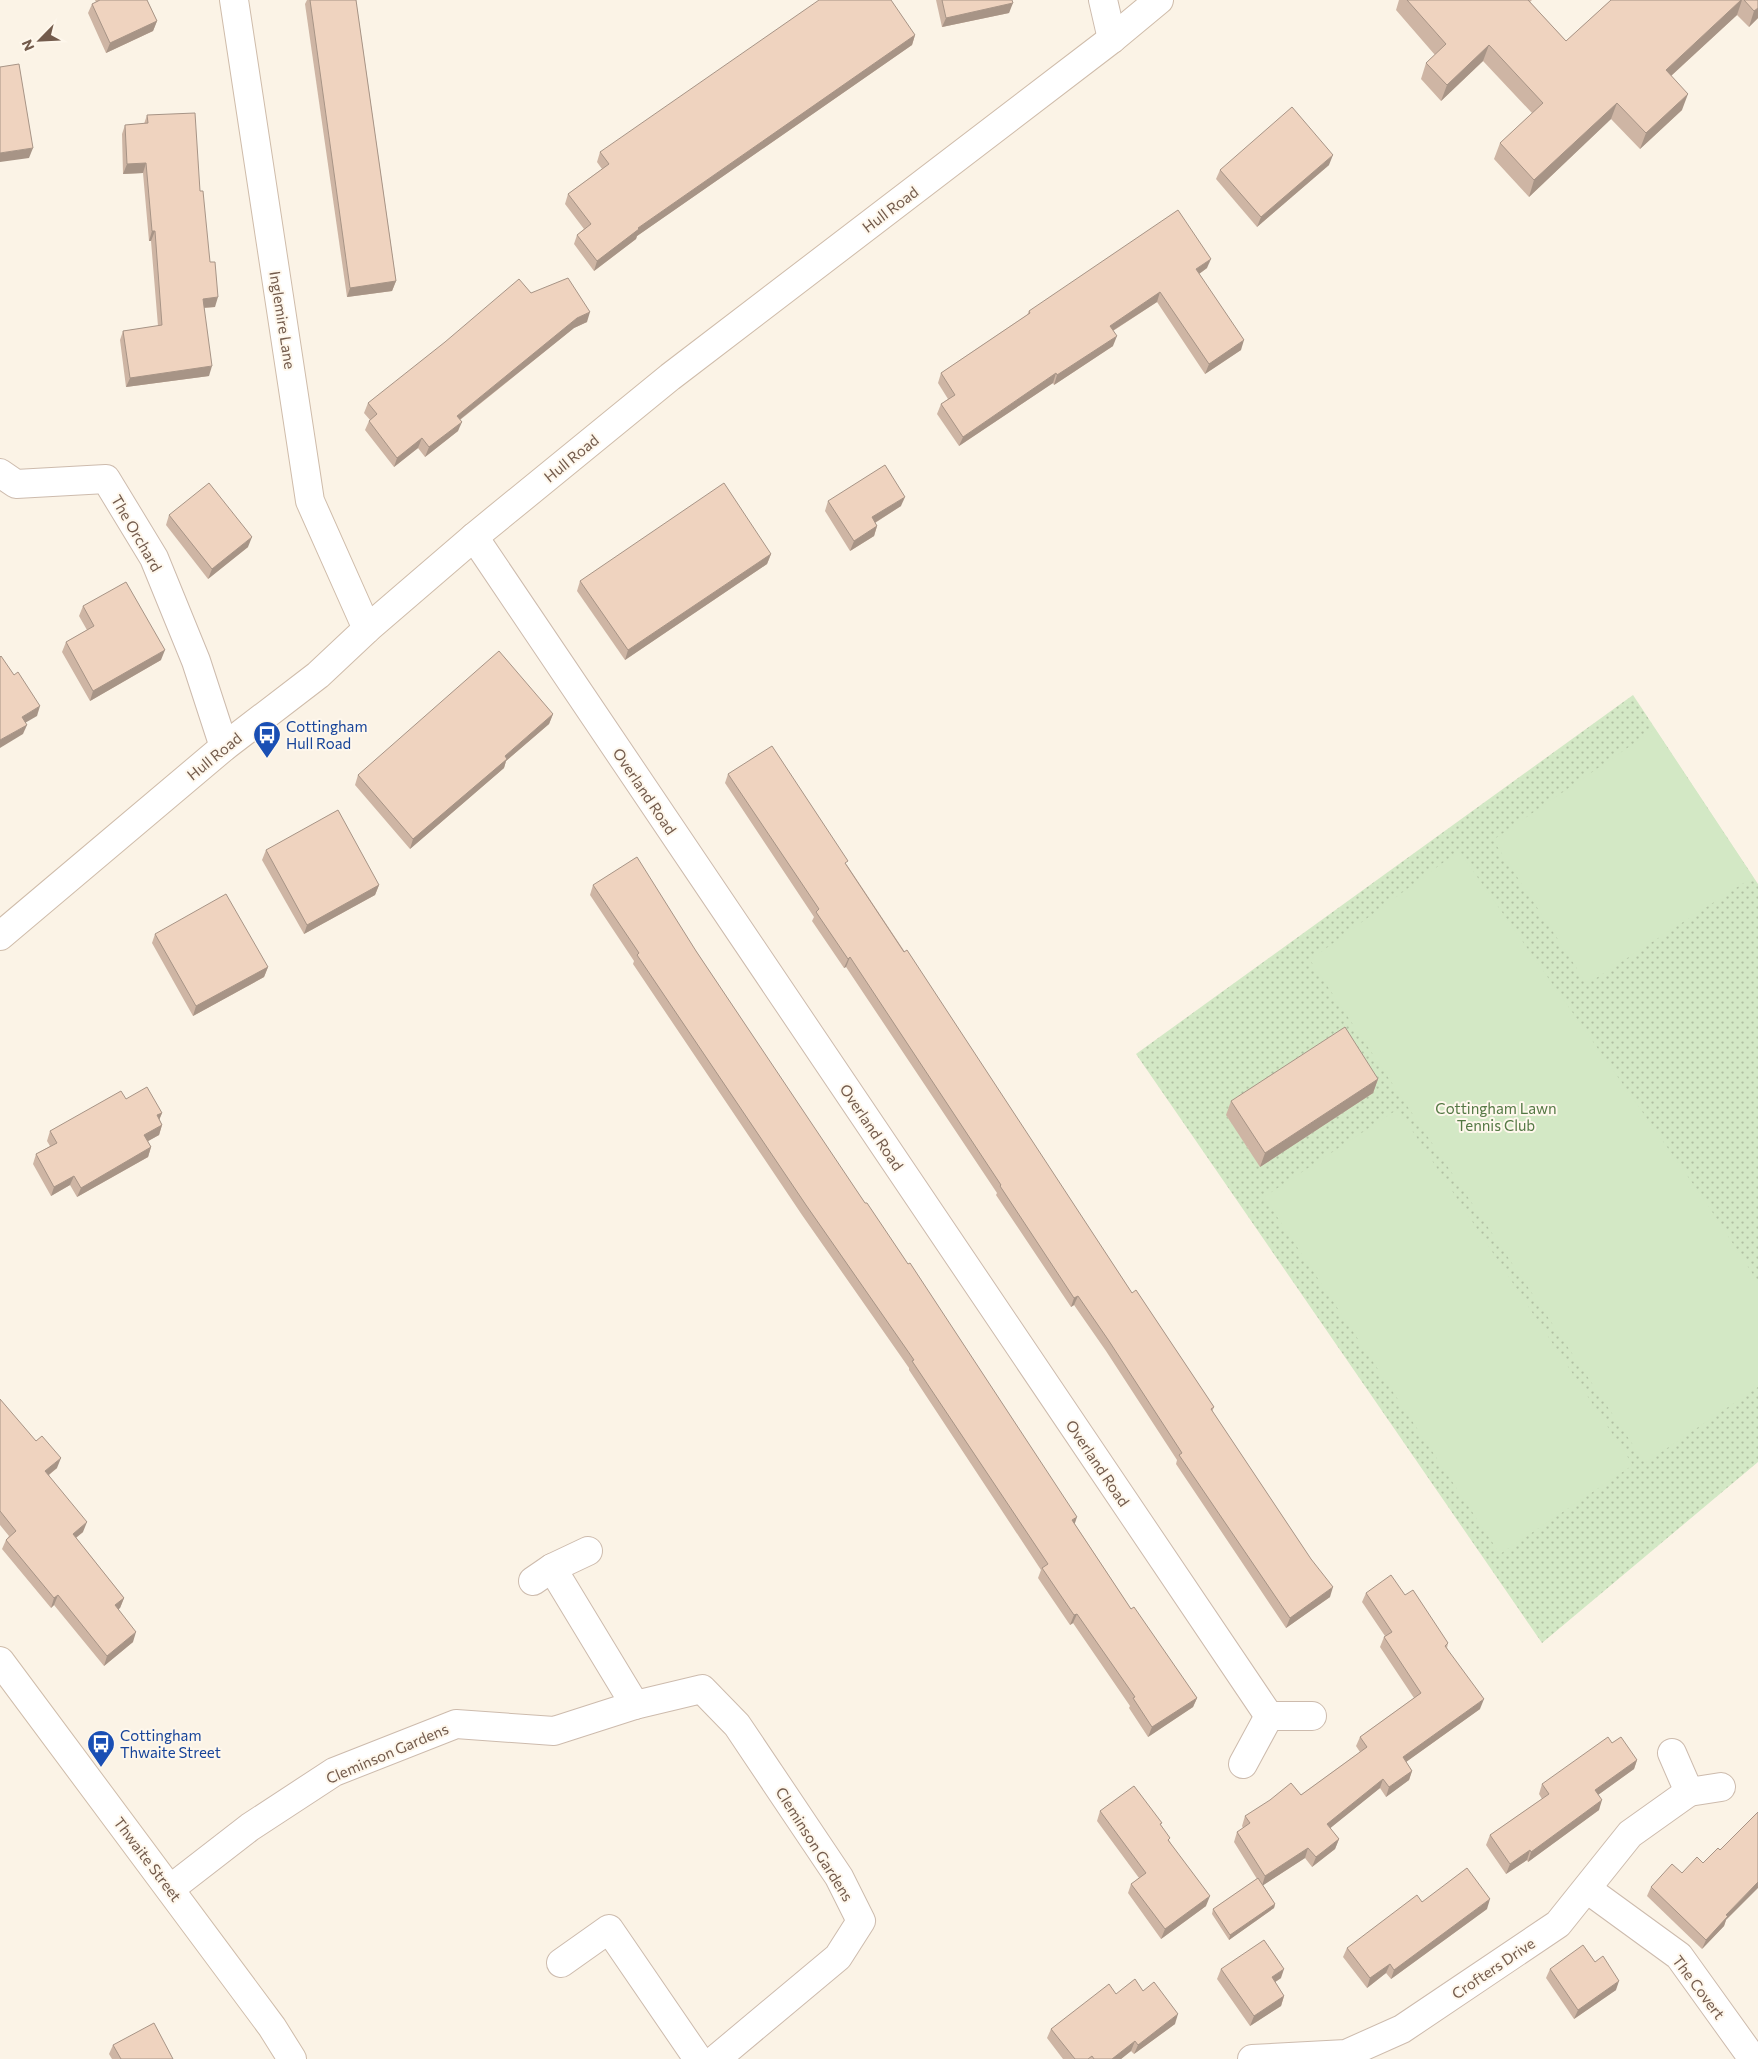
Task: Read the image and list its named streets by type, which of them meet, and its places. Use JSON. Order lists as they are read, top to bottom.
{
  "streets": {
    "street": [
      "Hull Road",
      "Inglemire Lane",
      "The Orchard",
      "Overland Road",
      "Cleminson Gardens",
      "Thwaite Street",
      "Crofters Drive",
      "The Covert"
    ]
  },
  "crossings": [
    ["Hull Road", "Inglemire Lane"],
    ["Hull Road", "The Orchard"],
    ["Hull Road", "Overland Road"],
    ["Cleminson Gardens", "Thwaite Street"],
    ["Crofters Drive", "The Covert"]
  ],
  "parks": ["Cottingham Lawn Tennis Club"],
  "places": {
    "bus stop": ["Cottingham Hull Road", "Cottingham Thwaite Street"]
  },
  "north": "bottom left"
}
